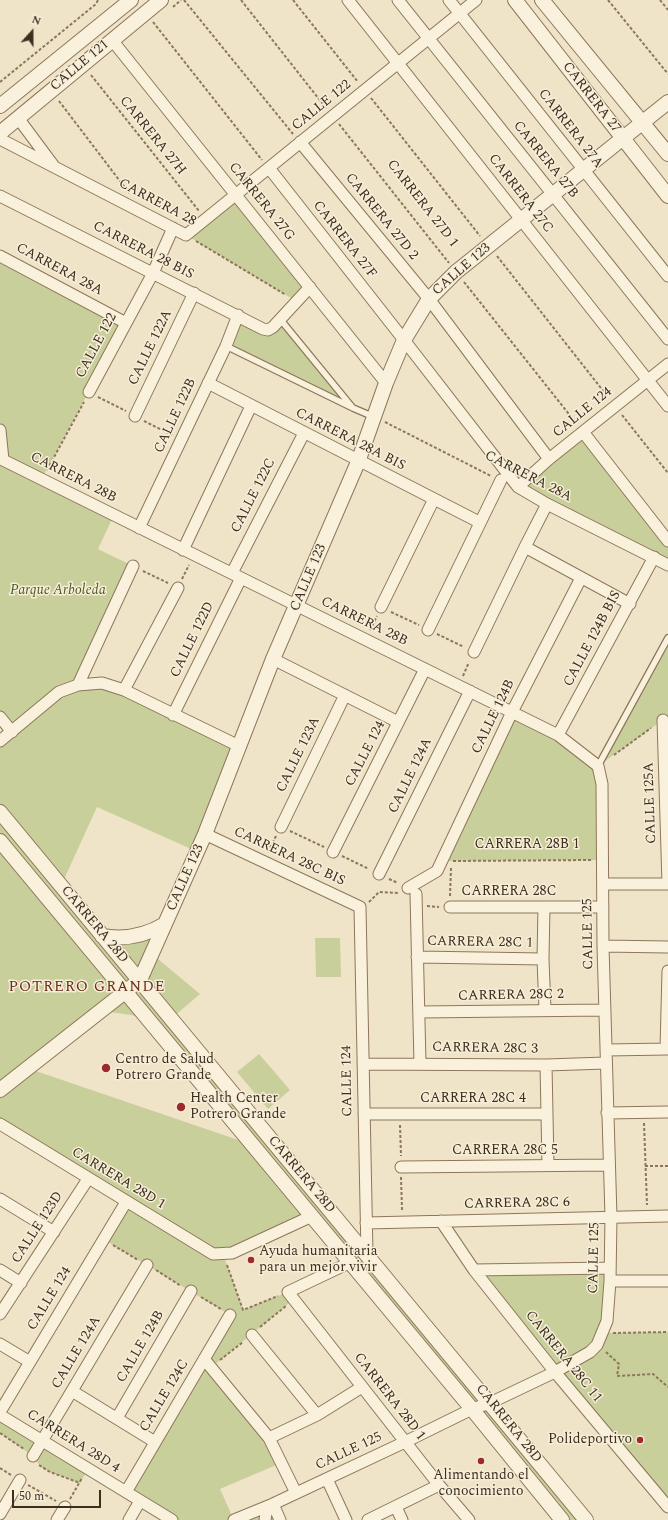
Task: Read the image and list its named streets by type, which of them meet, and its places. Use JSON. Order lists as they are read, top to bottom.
{
  "streets": {
    "street": [
      "CALLE 121",
      "CARRERA 27",
      "CALLE 122",
      "CARRERA 27A",
      "CARRERA 27B",
      "CARRERA 27C",
      "CARRERA 27G",
      "CARRERA 28",
      "CARRERA 27D 2",
      "CARRERA 27F",
      "CARRERA 28 BIS",
      "CARRERA 28A",
      "CALLE 123",
      "CALLE 122A",
      "CALLE 124",
      "CALLE 122B",
      "CARRERA 28A BIS",
      "CARRERA 28B",
      "CALLE 122C",
      "CALLE 124B BIS",
      "CALLE 122D",
      "CALLE 124B",
      "CALLE 123A",
      "CALLE 124A",
      "CALLE 125A",
      "CARRERA 28C BIS",
      "CARRERA 28C",
      "CARRERA 28D",
      "CALLE 125",
      "CARRERA 28C 1",
      "CARRERA 28C 2",
      "CARRERA 28C 3",
      "CARRERA 28C 4",
      "CARRERA 28C 5",
      "CARRERA 28D 1",
      "CARRERA 28C 6",
      "CALLE 123D",
      "CARRERA 28C 11",
      "CALLE 124C",
      "CARRERA 28D 4"
    ],
    "path": ["CARRERA 27H", "CARRERA 27D 1", "CARRERA 28B 1"]
  },
  "crossings": [
    ["CALLE 121", "CARRERA 27H"],
    ["CALLE 121", "CARRERA 27G"],
    ["CARRERA 27", "CALLE 123"],
    ["CALLE 122", "CARRERA 27A"],
    ["CALLE 122", "CARRERA 27H"],
    ["CALLE 122", "CARRERA 27B"],
    ["CALLE 122", "CARRERA 27C"],
    ["CALLE 122", "CARRERA 27G"],
    ["CALLE 122", "CARRERA 28"],
    ["CALLE 122", "CARRERA 27D 1"],
    ["CALLE 122", "CARRERA 27D 2"],
    ["CALLE 122", "CARRERA 27F"],
    ["CALLE 122", "CARRERA 28 BIS"],
    ["CALLE 122", "CARRERA 28A"],
    ["CARRERA 27A", "CALLE 123"],
    ["CARRERA 27B", "CALLE 123"],
    ["CARRERA 27C", "CALLE 123"],
    ["CARRERA 27C", "CALLE 124"],
    ["CARRERA 27G", "CALLE 123"],
    ["CARRERA 27D 1", "CALLE 123"],
    ["CARRERA 27D 1", "CALLE 124"],
    ["CARRERA 27D 2", "CALLE 123"],
    ["CARRERA 27D 2", "CALLE 124"],
    ["CARRERA 27F", "CARRERA 28A"],
    ["CARRERA 27F", "CALLE 123"],
    ["CARRERA 27F", "CALLE 124"],
    ["CARRERA 28 BIS", "CALLE 122A"],
    ["CARRERA 28 BIS", "CALLE 122B"],
    ["CARRERA 28A", "CALLE 123"],
    ["CARRERA 28A", "CALLE 124"],
    ["CARRERA 28A", "CALLE 124B BIS"],
    ["CALLE 123", "CARRERA 28A BIS"],
    ["CALLE 123", "CARRERA 28B"],
    ["CALLE 123", "CARRERA 28C BIS"],
    ["CALLE 123", "CARRERA 28D"],
    ["CALLE 124", "CARRERA 28B"],
    ["CALLE 124", "CARRERA 28C BIS"],
    ["CALLE 124", "CARRERA 28D"],
    ["CALLE 124", "CARRERA 28C 3"],
    ["CALLE 124", "CARRERA 28C 4"],
    ["CALLE 124", "CARRERA 28D 1"],
    ["CALLE 124", "CARRERA 28C 6"],
    ["CALLE 124", "CARRERA 28D 4"],
    ["CALLE 122B", "CARRERA 28A BIS"],
    ["CALLE 122B", "CARRERA 28B"],
    ["CARRERA 28A BIS", "CALLE 122C"],
    ["CARRERA 28B", "CALLE 122C"],
    ["CARRERA 28B", "CALLE 124B BIS"],
    ["CARRERA 28B", "CALLE 122D"],
    ["CARRERA 28B", "CALLE 124B"],
    ["CARRERA 28B", "CALLE 124A"],
    ["CARRERA 28B", "CALLE 125"],
    ["CALLE 122C", "CALLE 122D"],
    ["CALLE 124A", "CARRERA 28D 4"],
    ["CARRERA 28B 1", "CARRERA 28C"],
    ["CARRERA 28B 1", "CALLE 125"],
    ["CARRERA 28C", "CALLE 125"],
    ["CARRERA 28D", "CALLE 125"],
    ["CALLE 125", "CARRERA 28C 2"],
    ["CALLE 125", "CARRERA 28C 3"],
    ["CALLE 125", "CARRERA 28C 5"],
    ["CALLE 125", "CARRERA 28D 1"],
    ["CALLE 125", "CARRERA 28C 6"],
    ["CALLE 125", "CARRERA 28C 11"],
    ["CARRERA 28D 1", "CALLE 123D"],
    ["CARRERA 28C 6", "CARRERA 28C 11"],
    ["CALLE 124C", "CARRERA 28D 4"]
  ],
  "districts": ["POTRERO GRANDE"],
  "parks": ["Parque Arboleda"],
  "places": [
    "Centro de Salud Potrero Grande",
    "Health Center Potrero Grande",
    "Ayuda humanitaria para un mejor vivir",
    "Polideportivo",
    "Alimentando el conocimiento"
  ],
  "scale_bar": "50 m",
  "north": "top"
}
